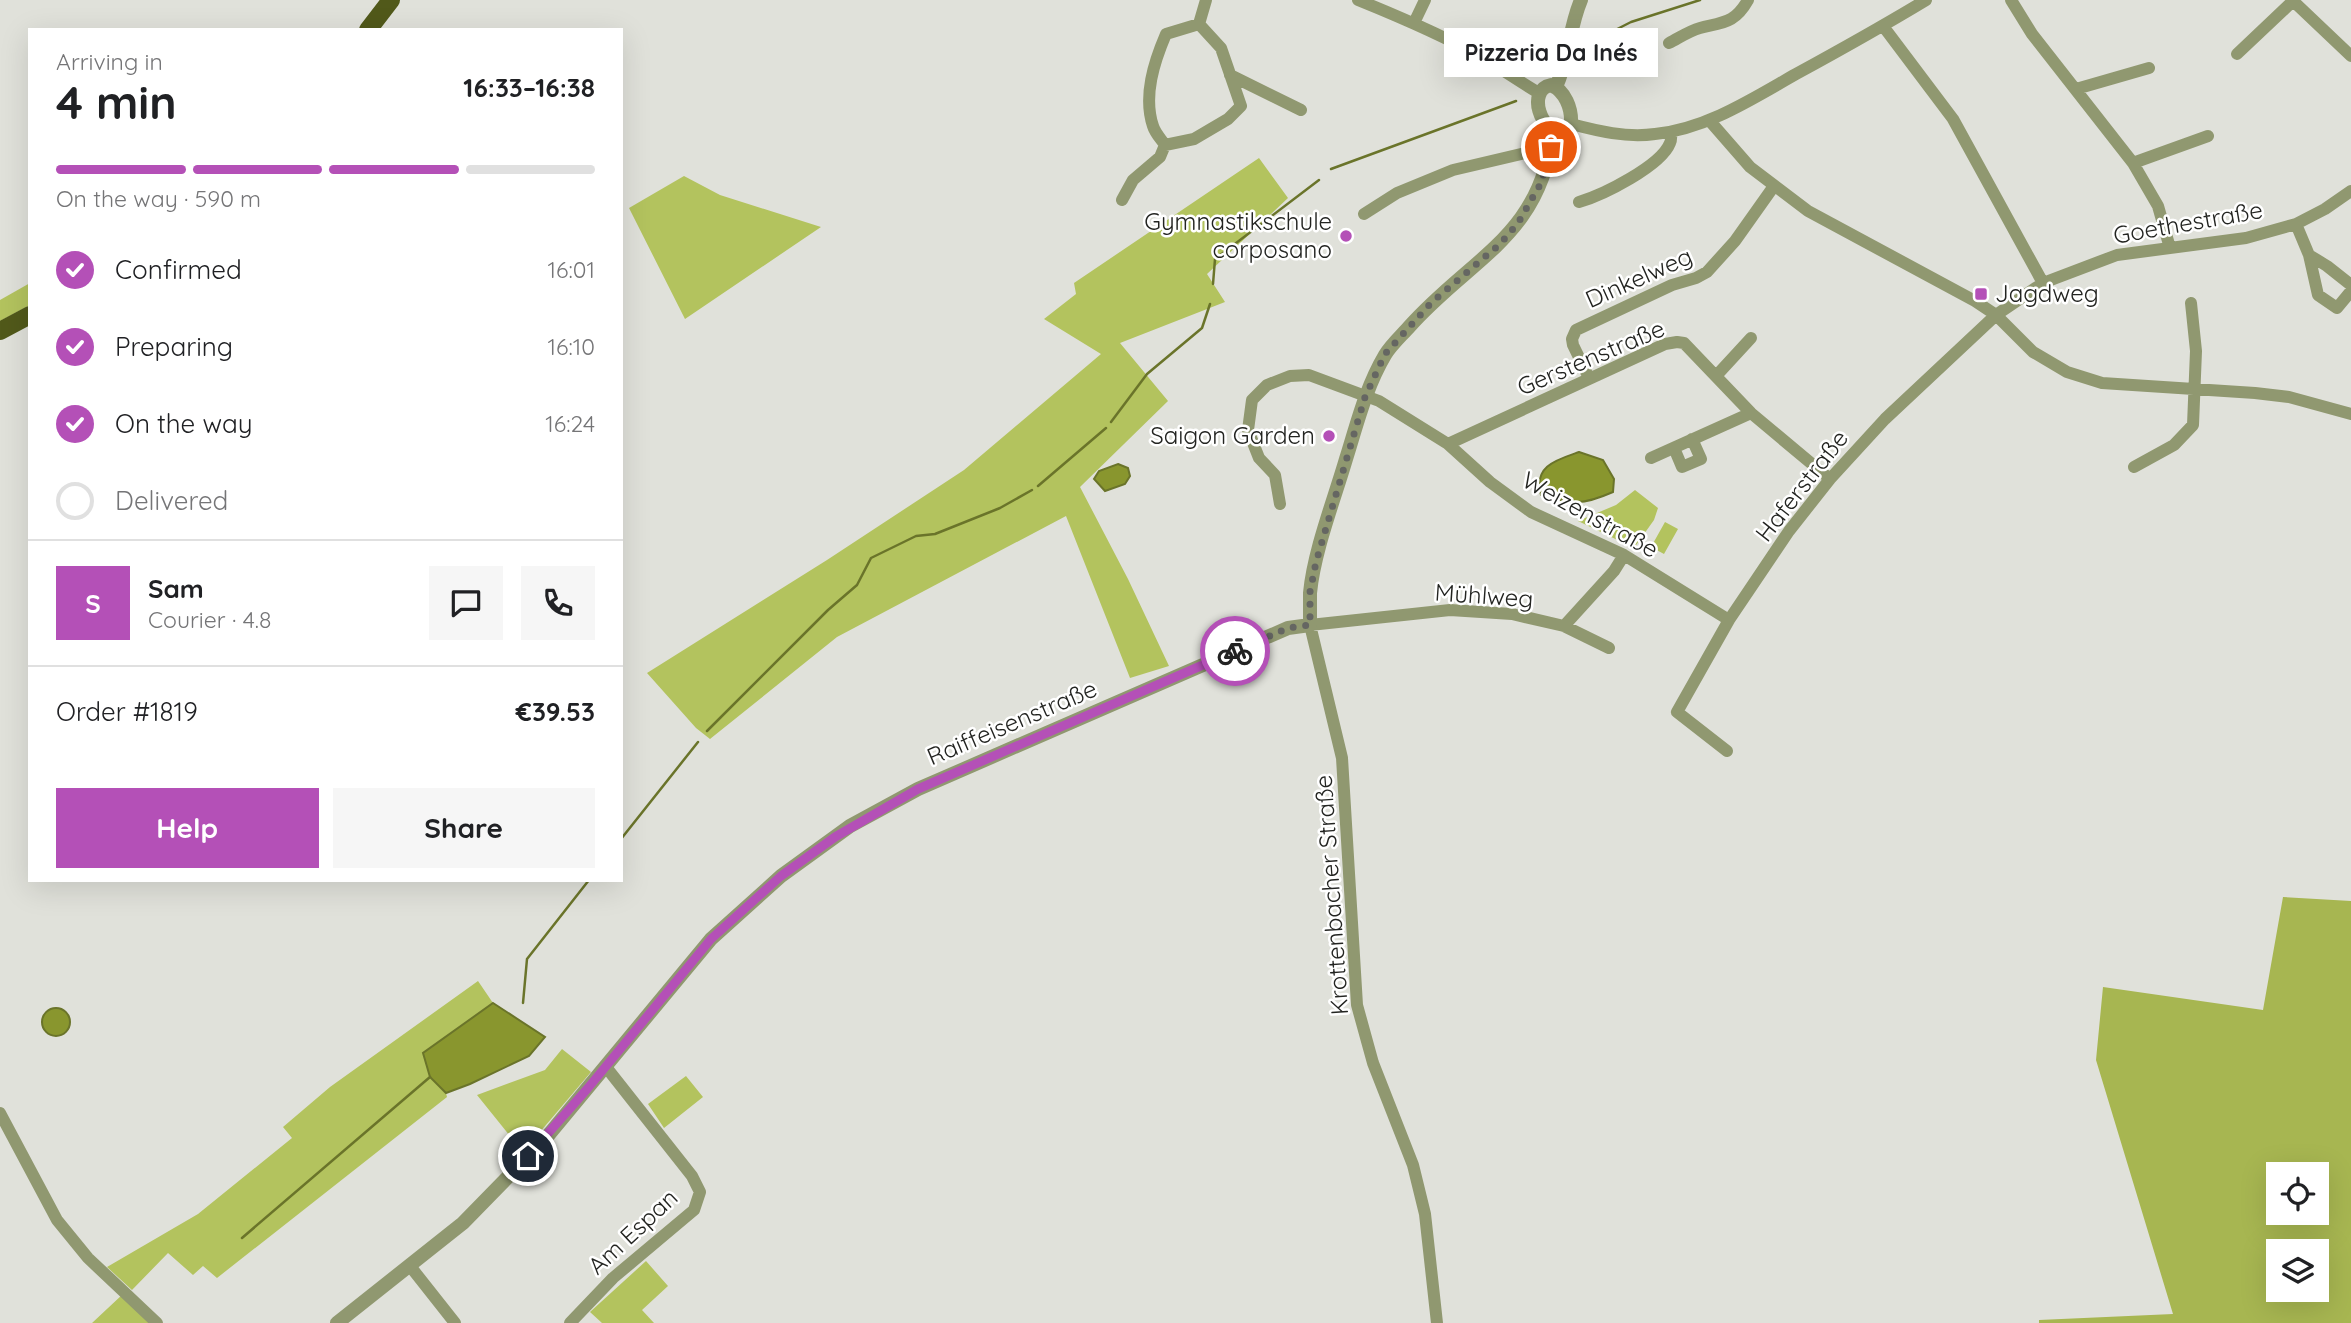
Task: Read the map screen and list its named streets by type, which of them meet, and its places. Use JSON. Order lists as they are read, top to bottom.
{
  "streets": {
    "street": [
      "Goethestraße",
      "Dinkelweg",
      "Gerstenstraße",
      "Haferstraße",
      "Weizenstraße",
      "Mühlweg",
      "Raiffeisenstraße",
      "Krottenbacher Straße",
      "Am Espan"
    ]
  },
  "crossings": [
    ["Goethestraße", "Haferstraße"],
    ["Dinkelweg", "Gerstenstraße"],
    ["Gerstenstraße", "Haferstraße"],
    ["Gerstenstraße", "Weizenstraße"],
    ["Haferstraße", "Weizenstraße"],
    ["Mühlweg", "Raiffeisenstraße"],
    ["Mühlweg", "Krottenbacher Straße"],
    ["Raiffeisenstraße", "Krottenbacher Straße"],
    ["Raiffeisenstraße", "Am Espan"]
  ],
  "places": {
    "other": ["Pizzeria Da Inés", "Gymnastikschule corposano", "Saigon Garden"],
    "transit": ["Jagdweg"]
  },
  "page": {
    "bubble": "Pizzeria Da Inés",
    "heading": ["4 min", "Arriving in", "16:33–16:38"],
    "panel": [
      "Sam",
      "Courier · 4.8",
      "Order #1819",
      "€39.53"
    ],
    "bar": "On the way · 590 m",
    "list": [
      ["Confirmed", "16:01"],
      ["Preparing", "16:10"],
      ["On the way", "16:24"],
      "Delivered"
    ],
    "round": "S",
    "buttons": ["Help", "Share"]
  }
}
